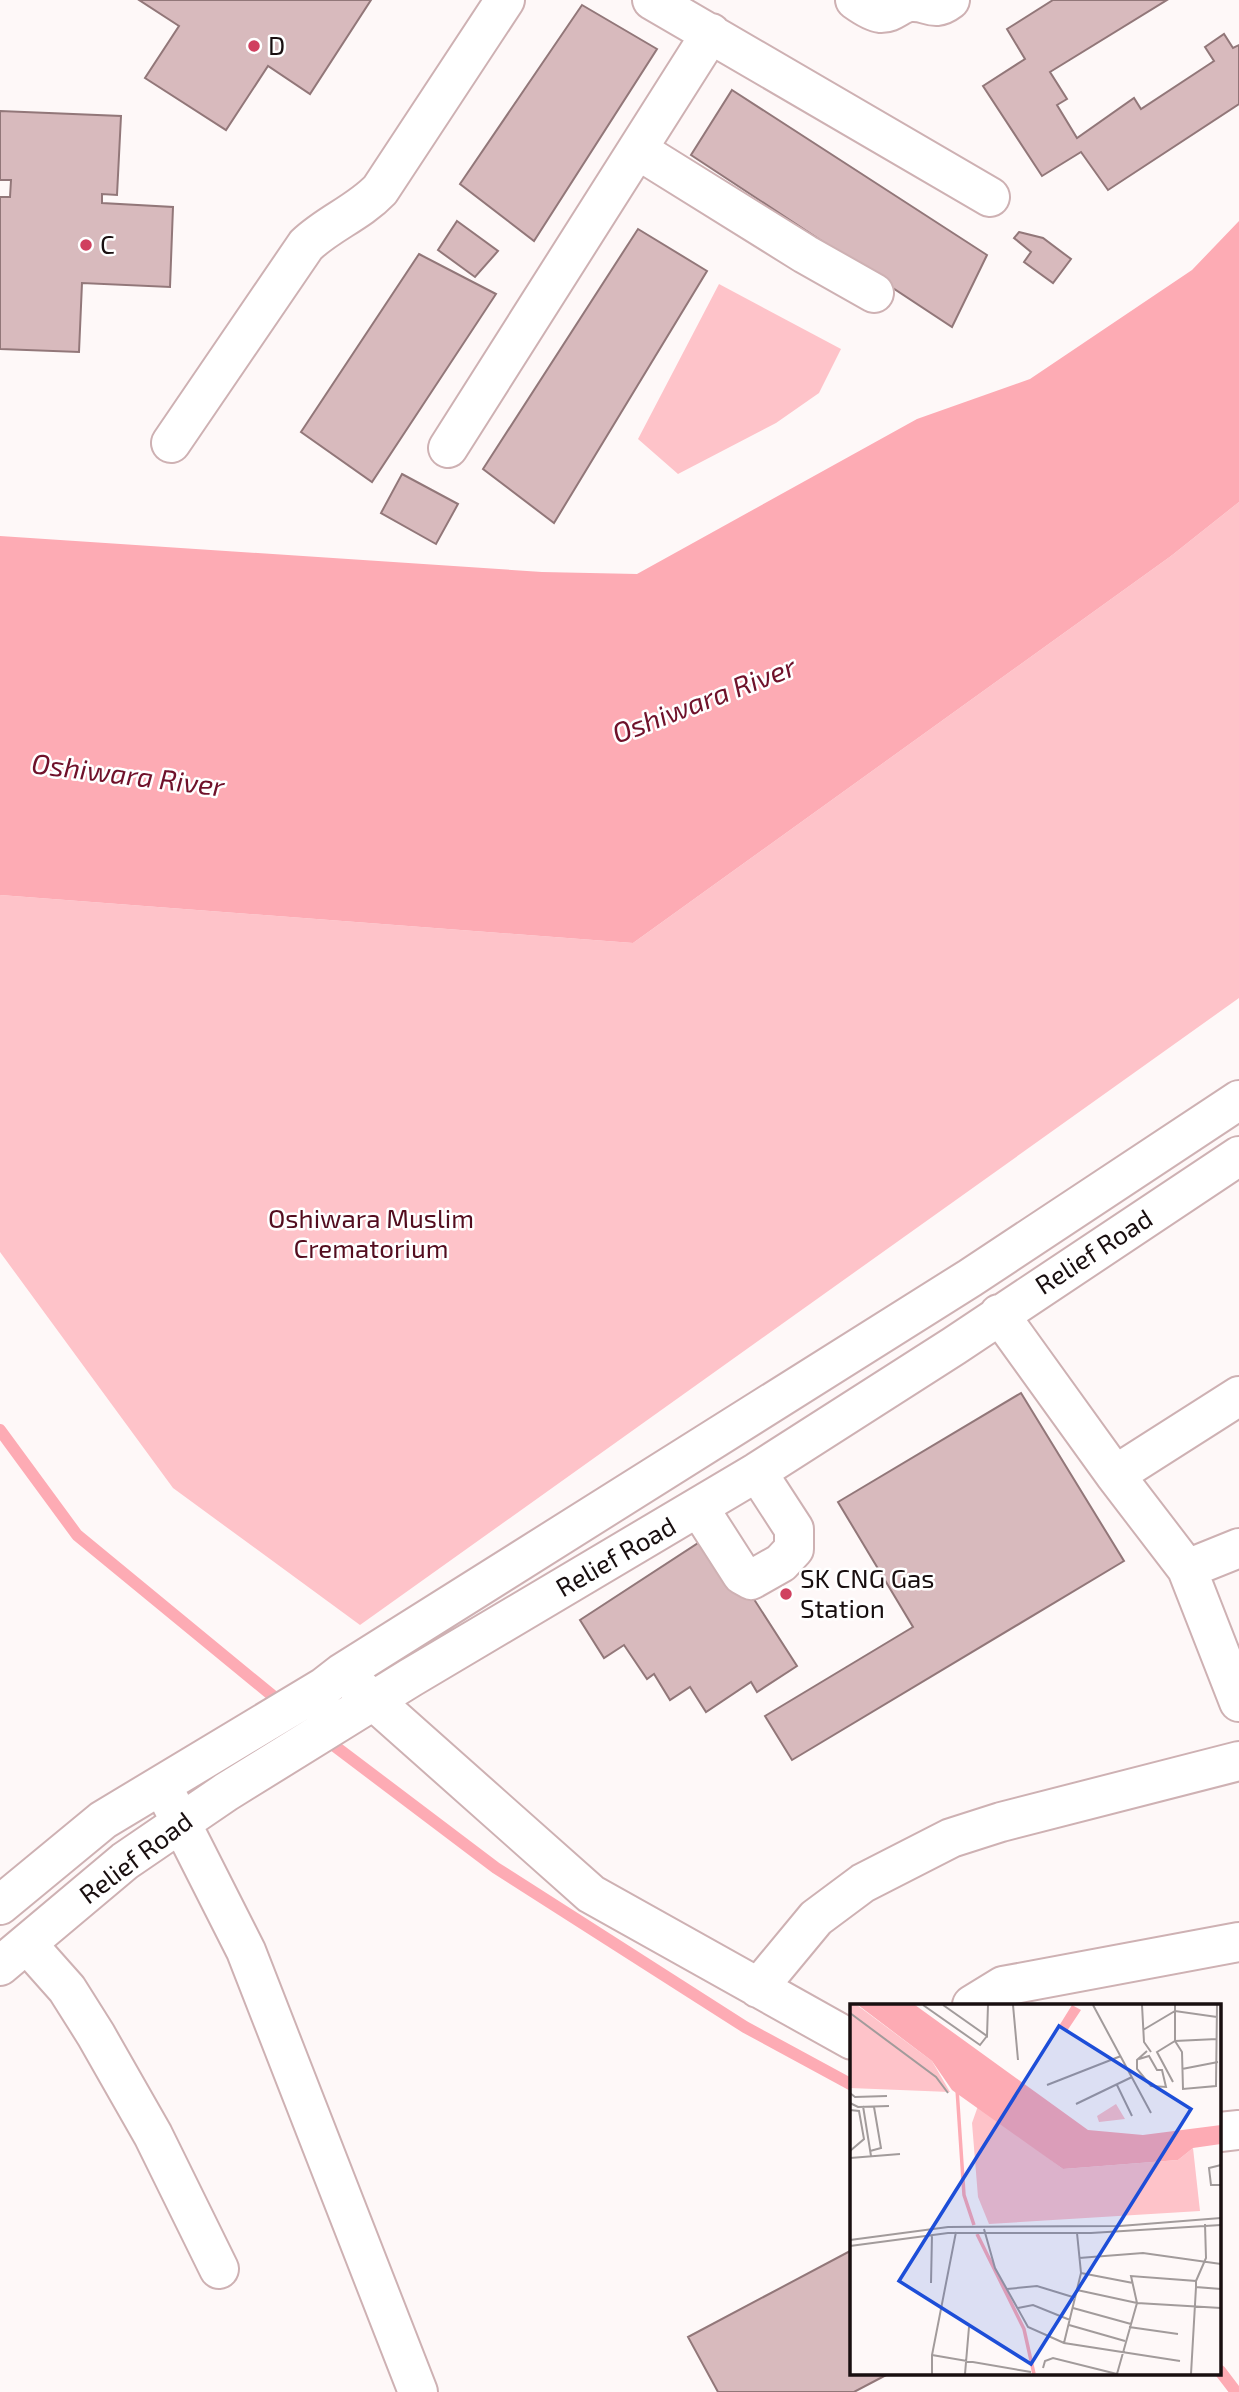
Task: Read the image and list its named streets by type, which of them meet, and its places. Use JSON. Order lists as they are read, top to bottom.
{
  "streets": {
    "street": ["Relief Road"]
  },
  "water": ["Oshiwara River"],
  "parks": ["Oshiwara Muslim Crematorium"],
  "places": ["D", "C", "SK CNG Gas Station"]
}
